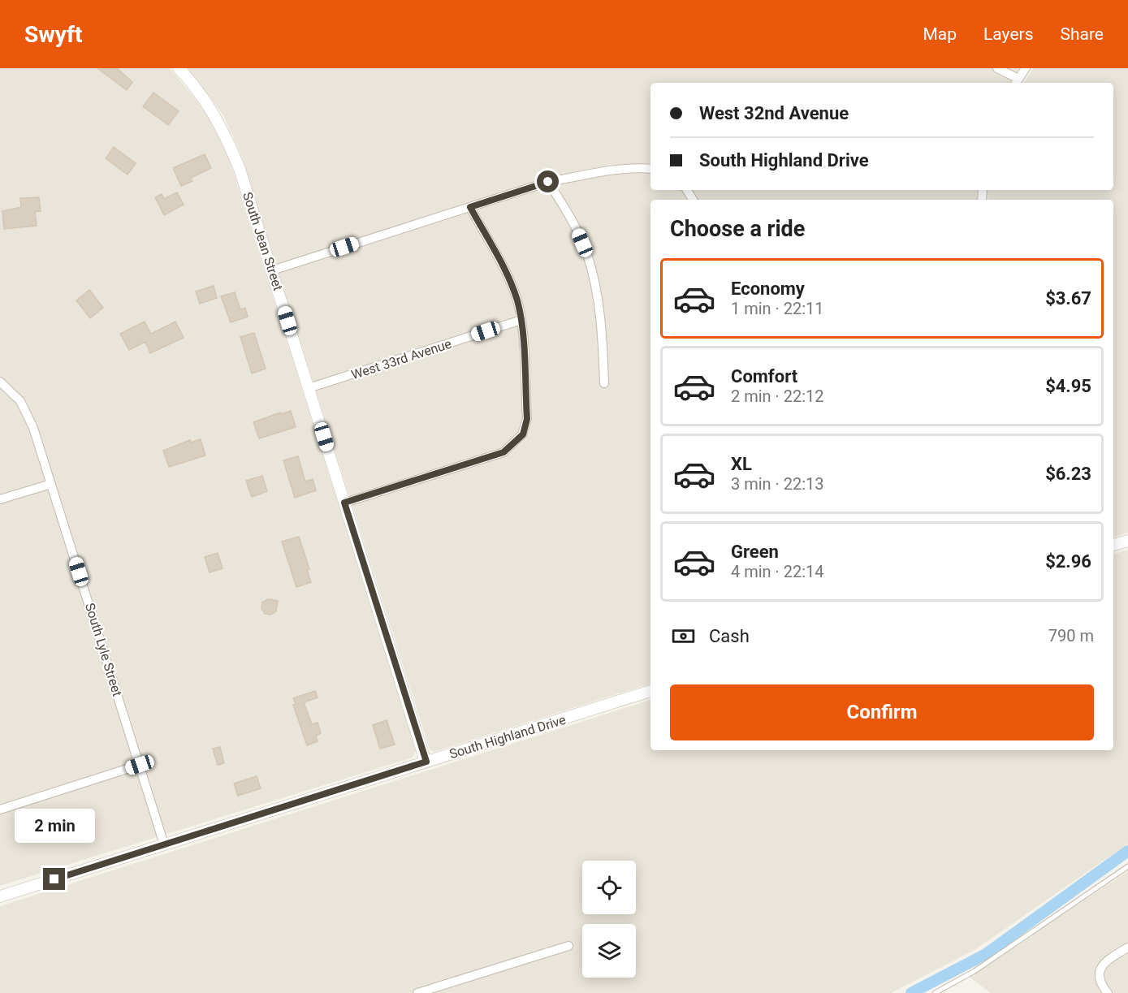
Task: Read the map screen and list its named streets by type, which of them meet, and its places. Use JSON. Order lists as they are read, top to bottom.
{
  "streets": {
    "street": [
      "South Jean Street",
      "West 33rd Avenue",
      "South Lyle Street",
      "South Highland Drive"
    ]
  },
  "crossings": [
    ["South Jean Street", "West 33rd Avenue"],
    ["South Jean Street", "South Highland Drive"],
    ["South Lyle Street", "South Highland Drive"]
  ],
  "page": {
    "header": "Swyft",
    "nav": ["Map", "Layers", "Share"],
    "banner": ["West 32nd Avenue", "South Highland Drive"],
    "heading": "Choose a ride",
    "list": [
      {
        "name": "Economy",
        "note": "1 min · 22:11",
        "value": "$3.67"
      },
      {
        "name": "Comfort",
        "note": "2 min · 22:12",
        "value": "$4.95"
      },
      {
        "name": "XL",
        "note": "3 min · 22:13",
        "value": "$6.23"
      },
      {
        "name": "Green",
        "note": "4 min · 22:14",
        "value": "$2.96"
      }
    ],
    "pay": ["Cash", "790 m"],
    "buttons": "Confirm",
    "bubble": "2 min"
  }
}
